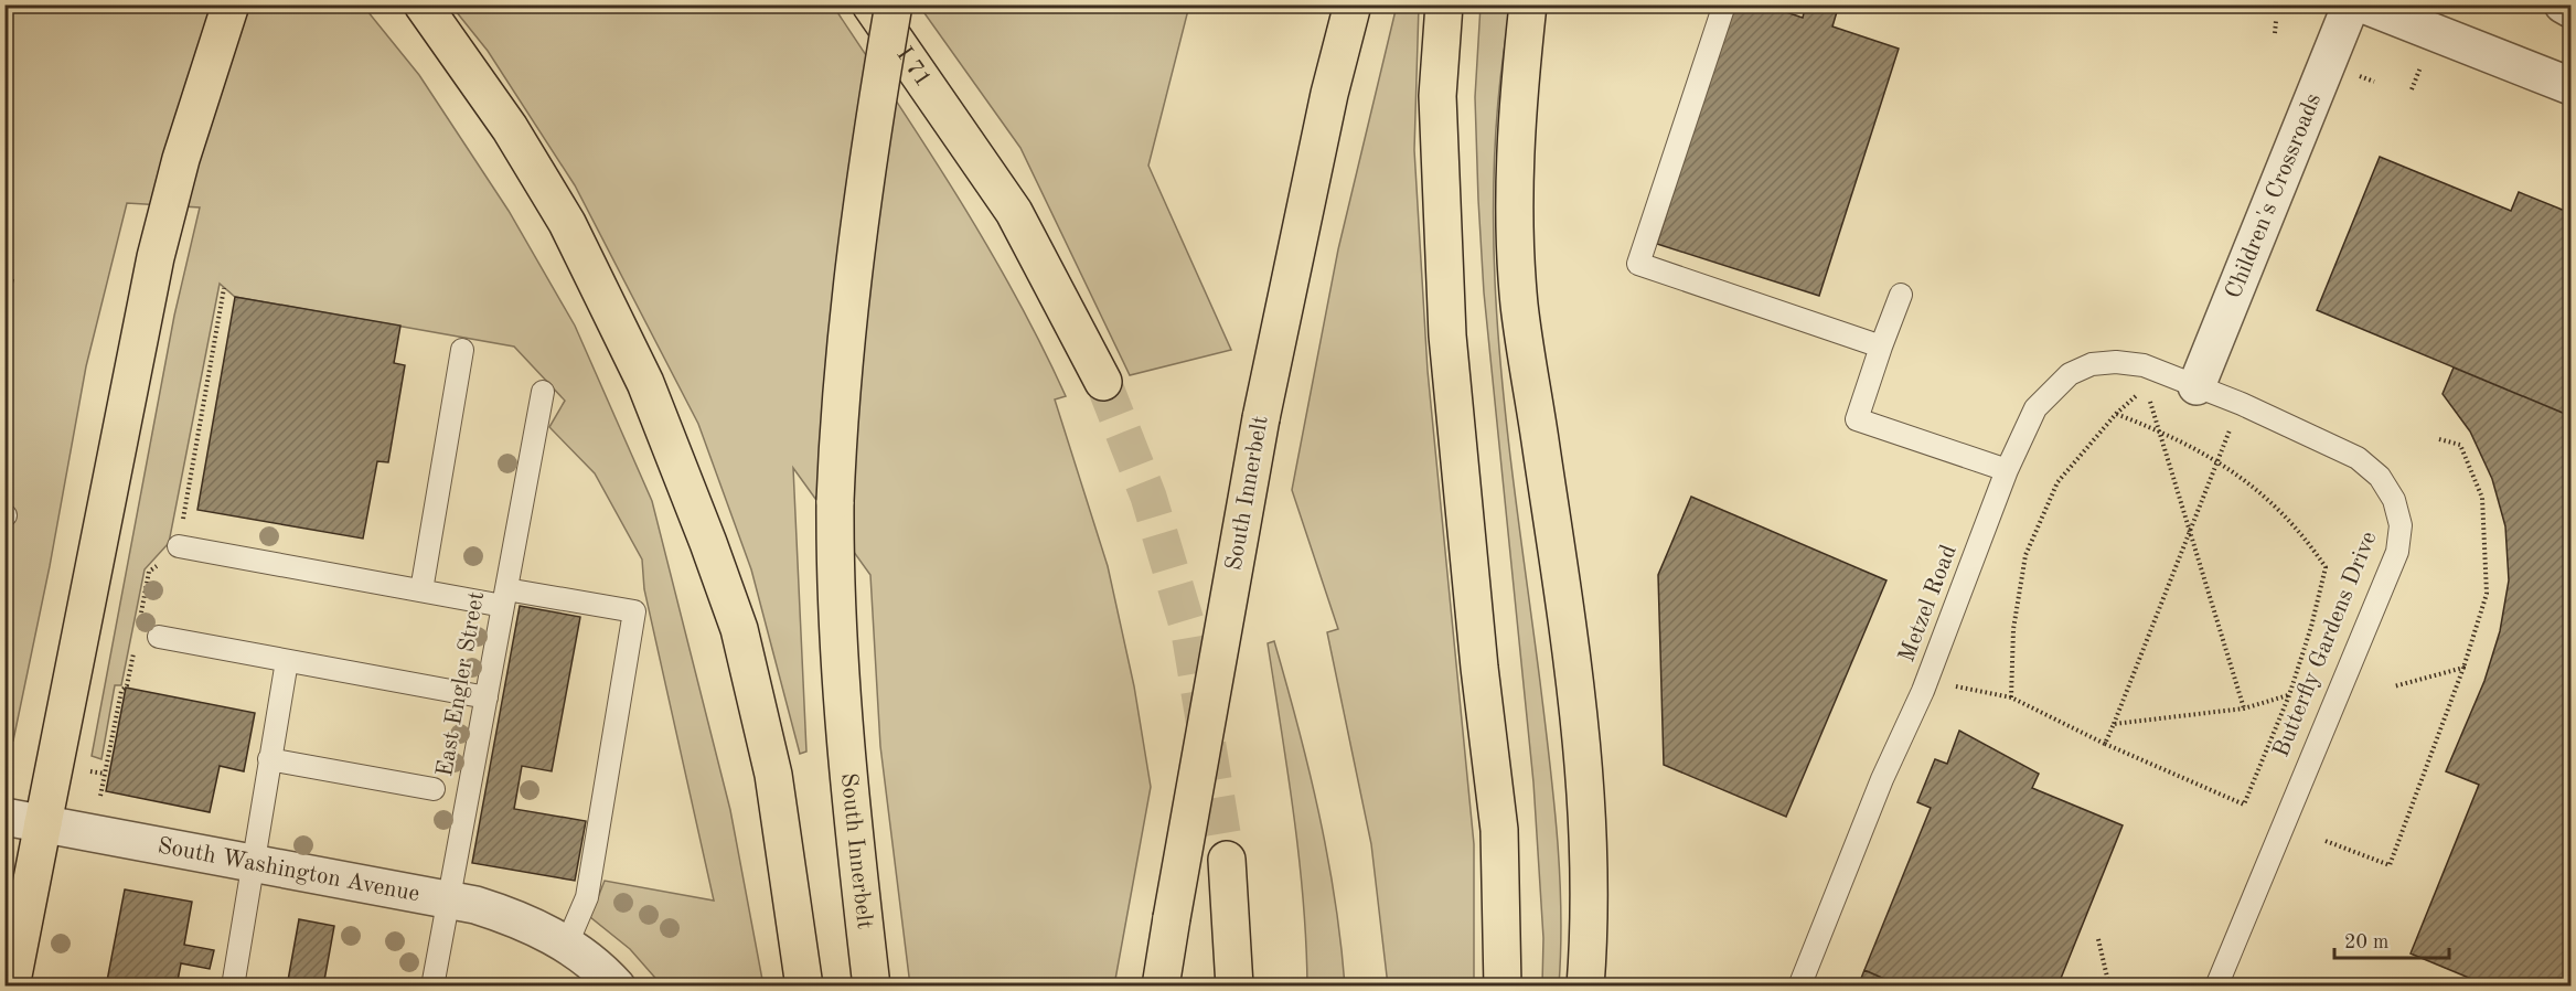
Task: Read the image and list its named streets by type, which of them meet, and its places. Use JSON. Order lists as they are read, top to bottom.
{
  "streets": {
    "main road": ["I 71", "South Innerbelt"],
    "street": ["Children's Crossroads", "South Washington Avenue"],
    "lane": ["Metzel Road", "Butterfly Gardens Drive", "East Engler Street"]
  },
  "crossings": [
    ["Children's Crossroads", "Metzel Road"],
    ["Children's Crossroads", "Butterfly Gardens Drive"],
    ["Metzel Road", "Butterfly Gardens Drive"],
    ["East Engler Street", "South Washington Avenue"]
  ],
  "scale_bar": "20 m"
}
